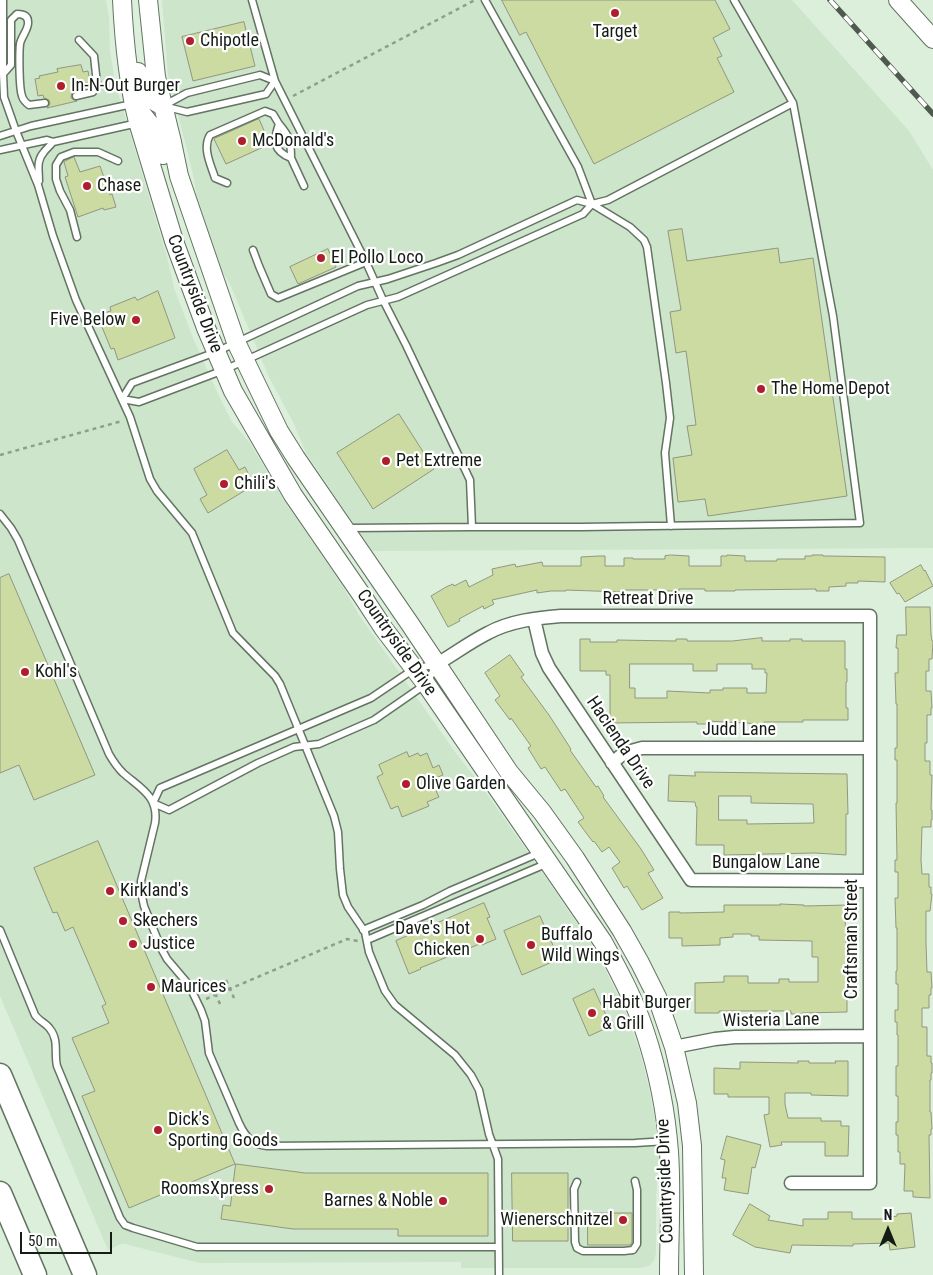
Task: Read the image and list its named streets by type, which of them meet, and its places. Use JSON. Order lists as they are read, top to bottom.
{
  "streets": {
    "street": [
      "Countryside Drive",
      "Retreat Drive",
      "Judd Lane",
      "Hacienda Drive",
      "Bungalow Lane",
      "Craftsman Street",
      "Wisteria Lane"
    ]
  },
  "crossings": [
    ["Countryside Drive", "Retreat Drive"],
    ["Countryside Drive", "Wisteria Lane"],
    ["Retreat Drive", "Hacienda Drive"],
    ["Retreat Drive", "Craftsman Street"],
    ["Judd Lane", "Hacienda Drive"],
    ["Judd Lane", "Craftsman Street"],
    ["Hacienda Drive", "Bungalow Lane"],
    ["Bungalow Lane", "Craftsman Street"],
    ["Craftsman Street", "Wisteria Lane"]
  ],
  "places": [
    "Target",
    "Chipotle",
    "In-N-Out Burger",
    "McDonald's",
    "Chase",
    "El Pollo Loco",
    "Five Below",
    "The Home Depot",
    "Pet Extreme",
    "Chili's",
    "Kohl's",
    "Olive Garden",
    "Kirkland's",
    "Skechers",
    "Dave's Hot Chicken",
    "Justice",
    "Buffalo Wild Wings",
    "Maurices",
    "Habit Burger & Grill",
    "Dick's Sporting Goods",
    "RoomsXpress",
    "Barnes & Noble",
    "Wienerschnitzel"
  ],
  "scale_bar": "50 m",
  "north": "top"
}
